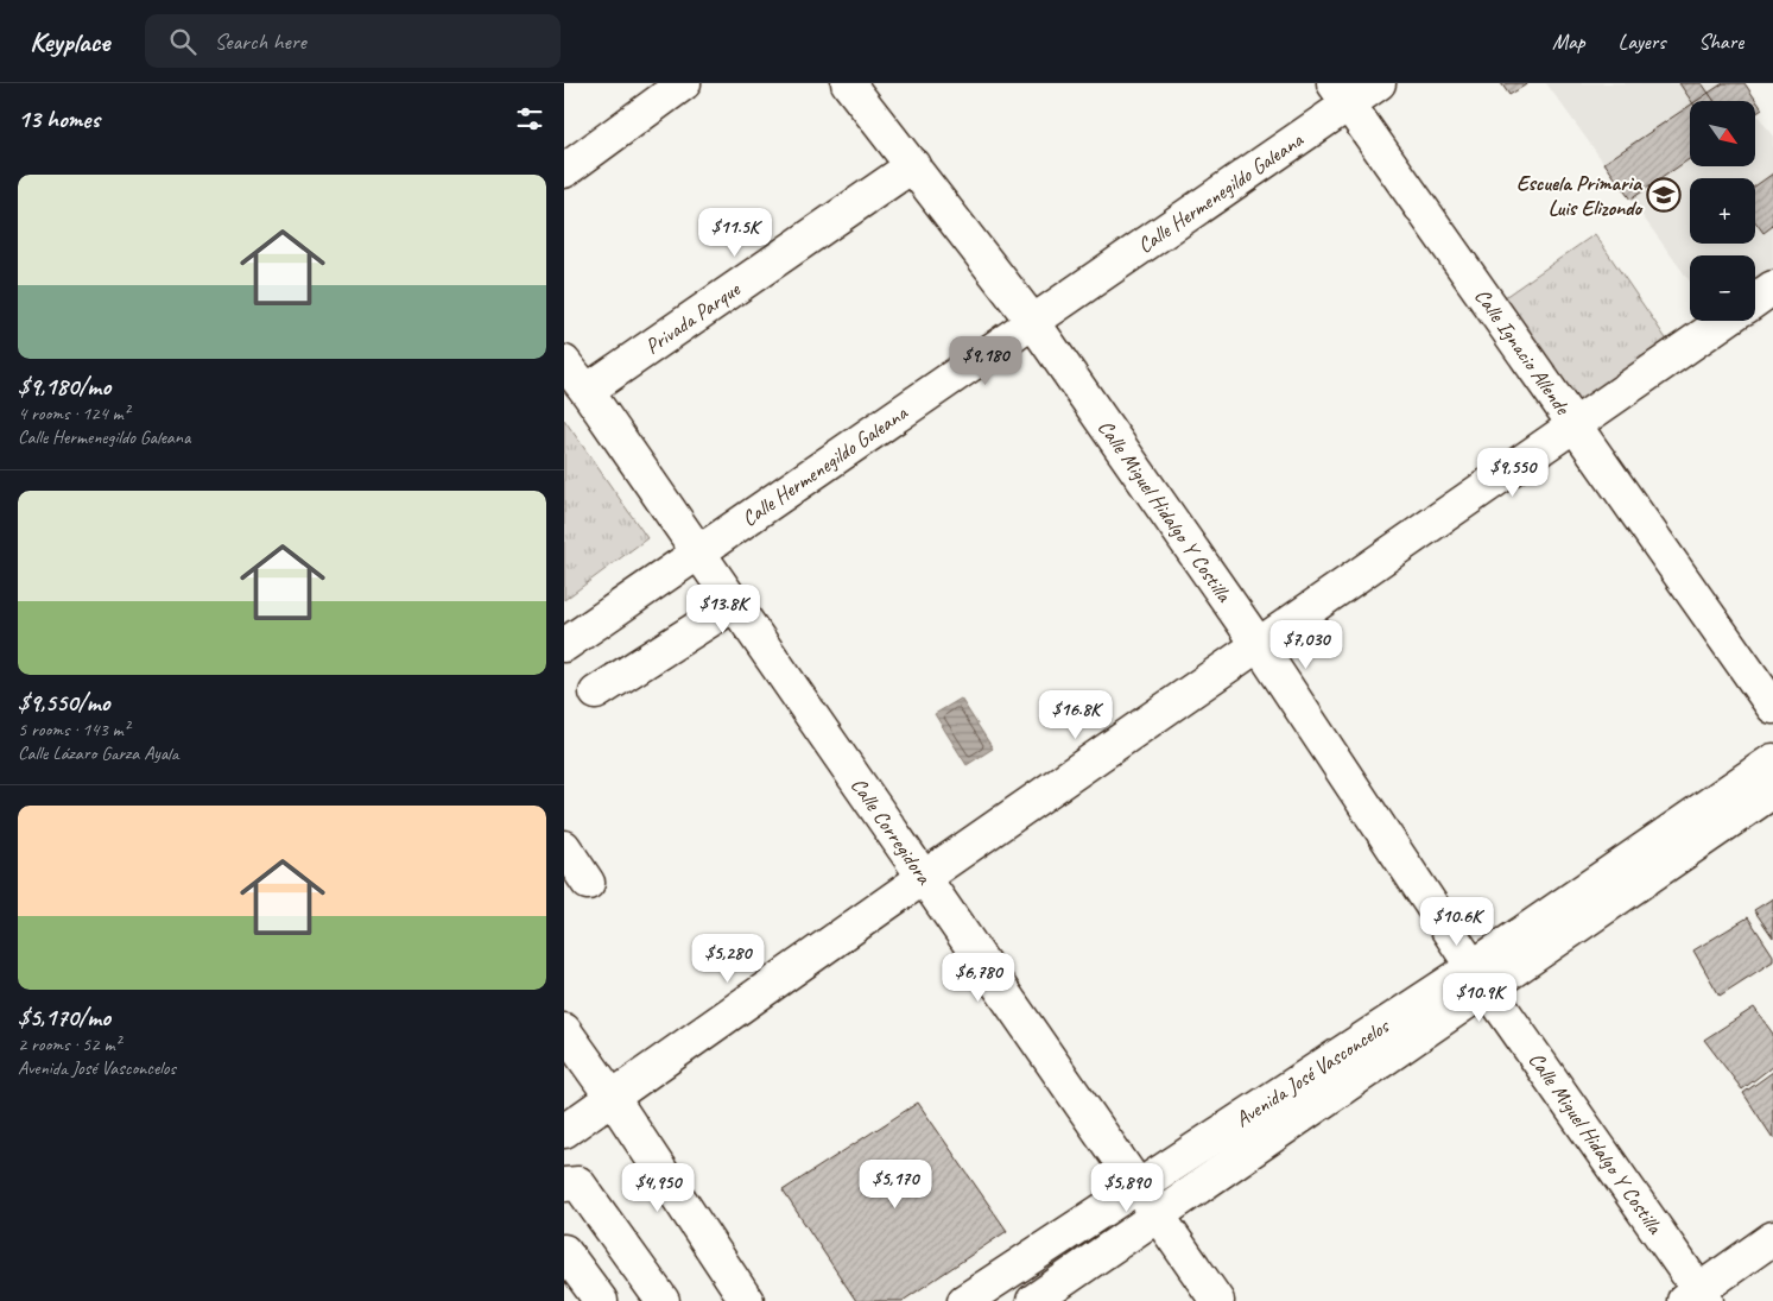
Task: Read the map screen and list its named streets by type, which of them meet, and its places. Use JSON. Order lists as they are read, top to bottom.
{
  "streets": {
    "street": [
      "Calle Hermenegildo Galeana",
      "Privada Parque",
      "Calle Ignacio Allende",
      "Calle Miguel Hidalgo Y Costilla",
      "Calle Corregidora",
      "Avenida José Vasconcelos"
    ]
  },
  "crossings": [
    ["Calle Hermenegildo Galeana", "Calle Ignacio Allende"],
    ["Calle Hermenegildo Galeana", "Calle Miguel Hidalgo Y Costilla"],
    ["Calle Hermenegildo Galeana", "Calle Corregidora"],
    ["Privada Parque", "Calle Miguel Hidalgo Y Costilla"],
    ["Privada Parque", "Calle Corregidora"],
    ["Calle Miguel Hidalgo Y Costilla", "Avenida José Vasconcelos"],
    ["Calle Corregidora", "Avenida José Vasconcelos"]
  ],
  "places": {
    "school or university": ["Escuela Primaria Luis Elizondo"]
  },
  "north": "bottom right",
  "page": {
    "header": "Keyplace",
    "search": "Search here",
    "nav": ["Map", "Layers", "Share"],
    "heading": "13 homes",
    "map_buttons": ["+", "−"],
    "list": [
      {
        "name": "$9,180/mo",
        "note": "4 rooms · 124 m² · Calle Hermenegildo Galeana"
      },
      {
        "name": "$9,550/mo",
        "note": "5 rooms · 143 m² · Calle Lázaro Garza Ayala"
      },
      {
        "name": "$5,170/mo",
        "note": "2 rooms · 52 m² · Avenida José Vasconcelos"
      }
    ],
    "price": [
      "$11.5K",
      "$9,180",
      "$9,550",
      "$13.8K",
      "$7,030",
      "$16.8K",
      "$10.6K",
      "$5,280",
      "$6,780",
      "$10.9K",
      "$5,170",
      "$4,950",
      "$5,890"
    ]
  }
}
